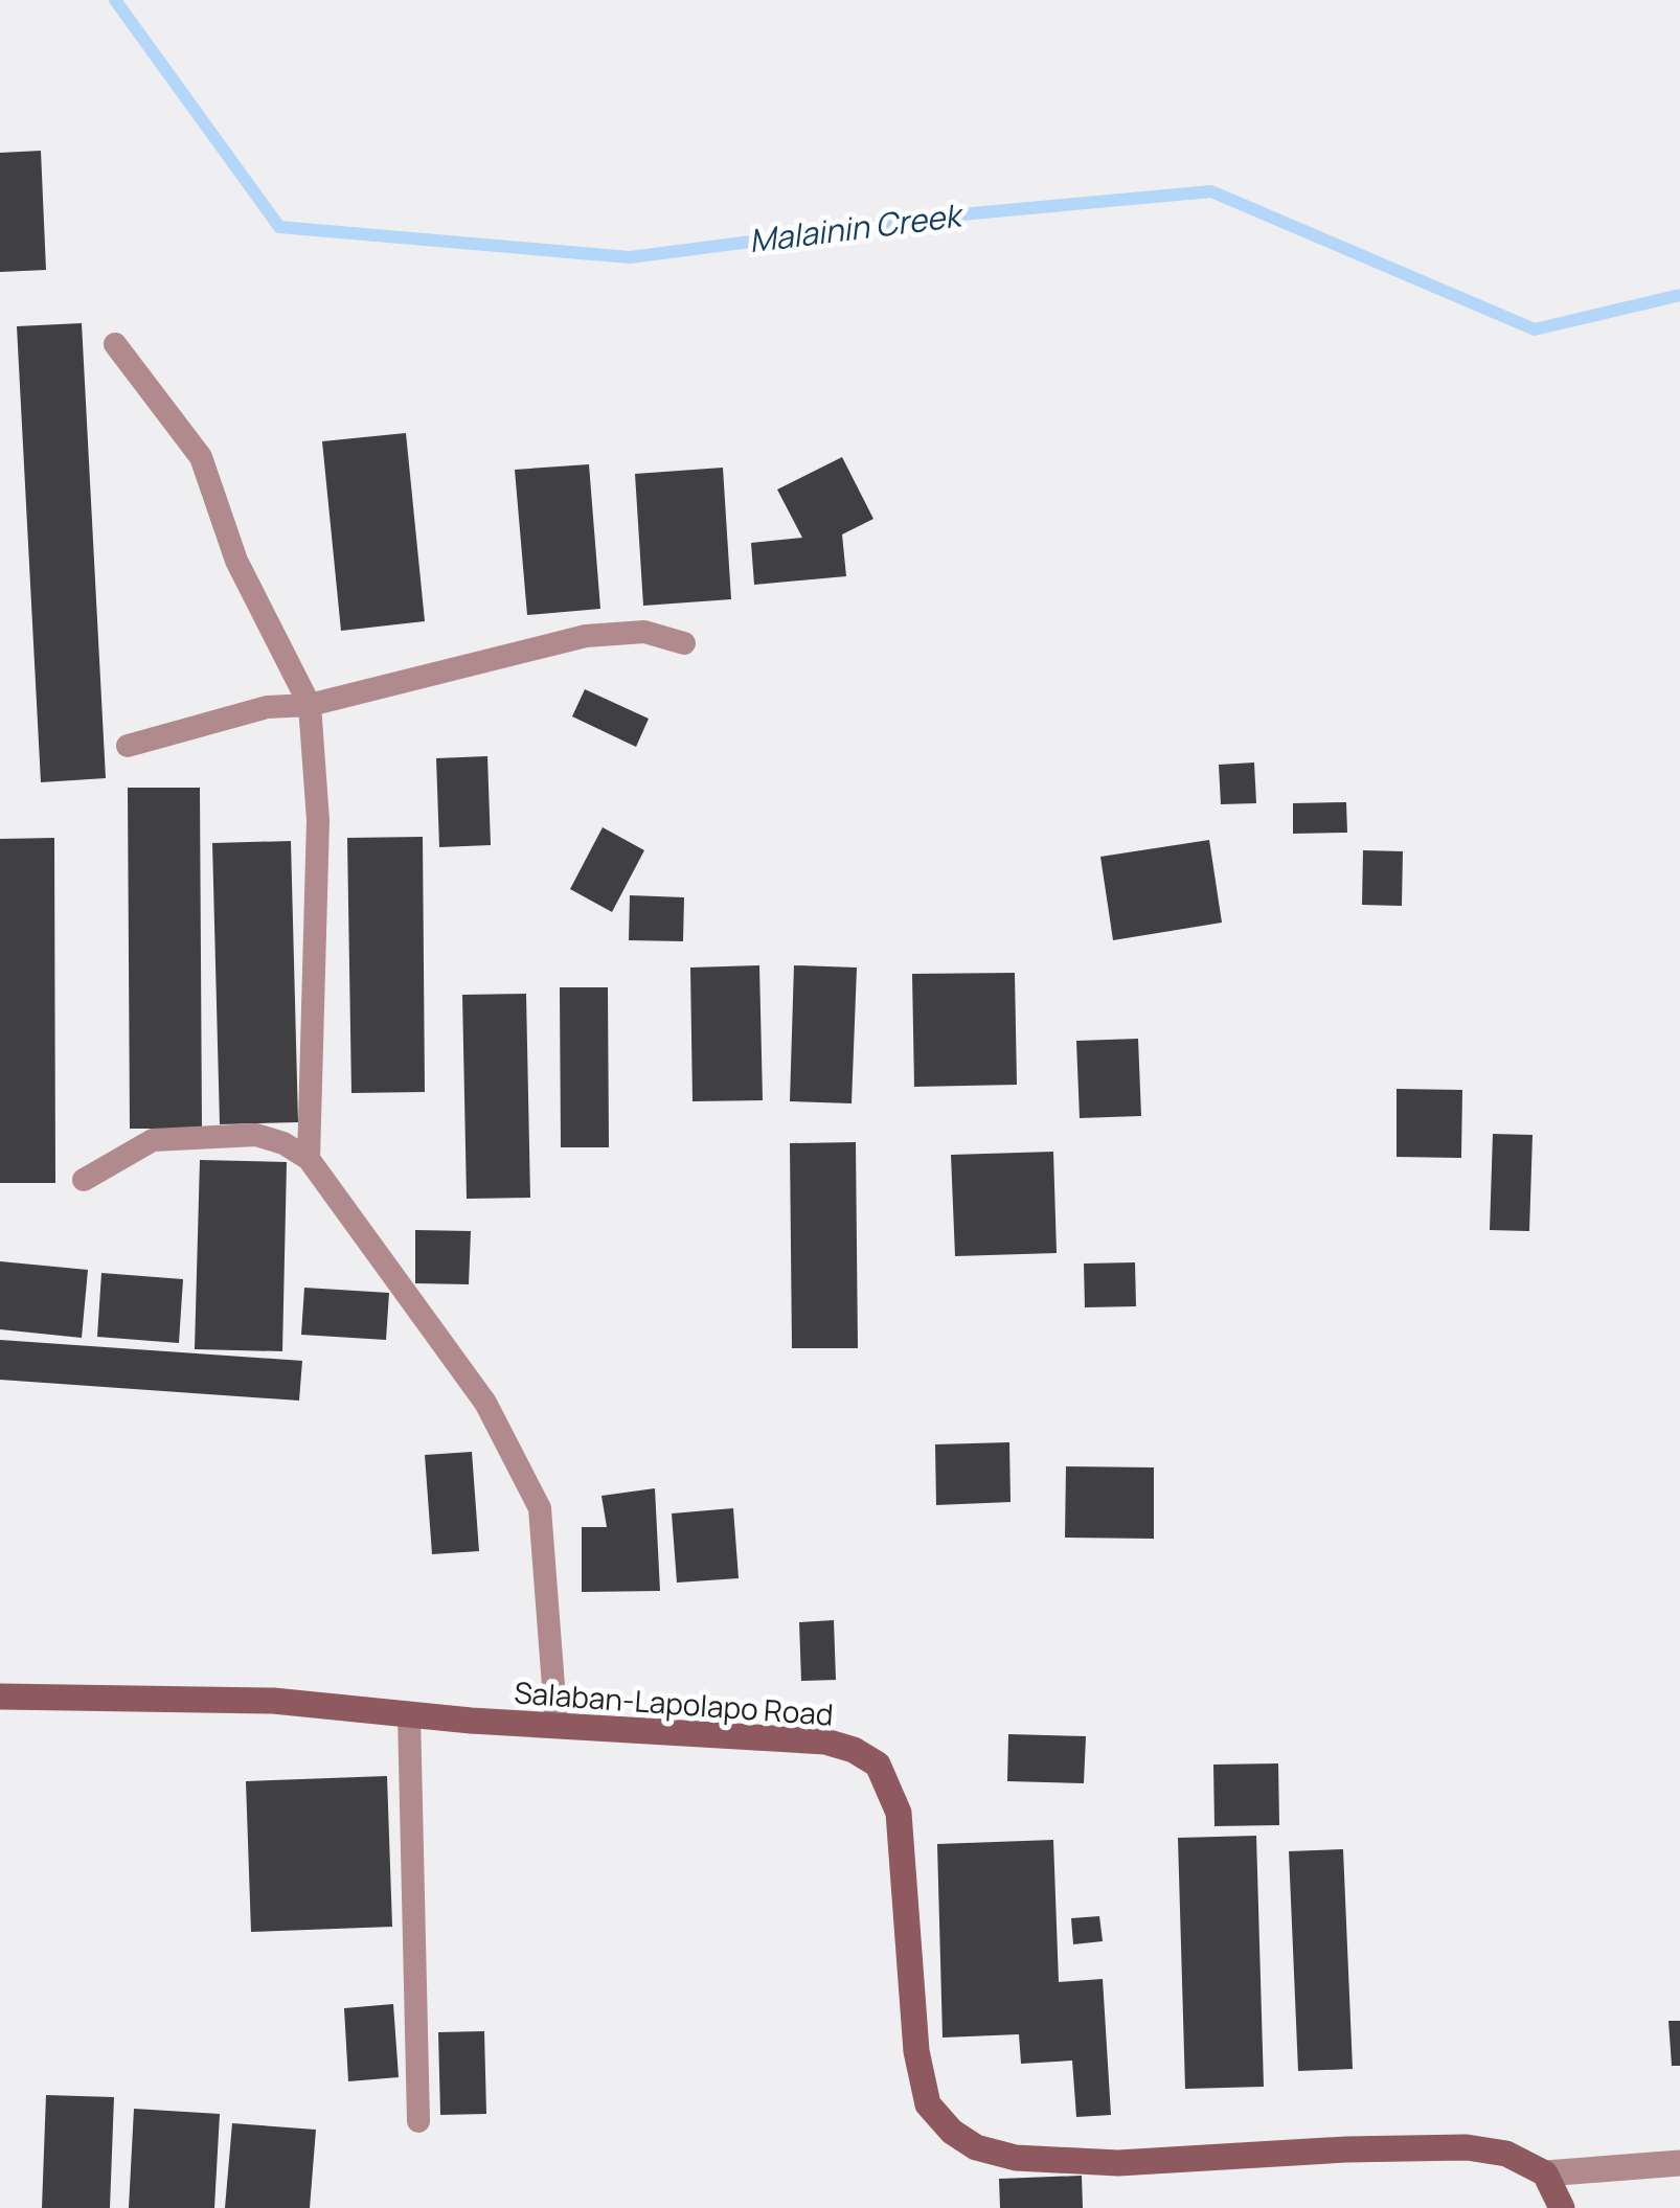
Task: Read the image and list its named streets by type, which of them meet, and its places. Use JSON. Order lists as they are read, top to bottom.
{
  "streets": {
    "street": ["Salaban-Lapolapo Road"]
  },
  "water": ["Malainin Creek"]
}
